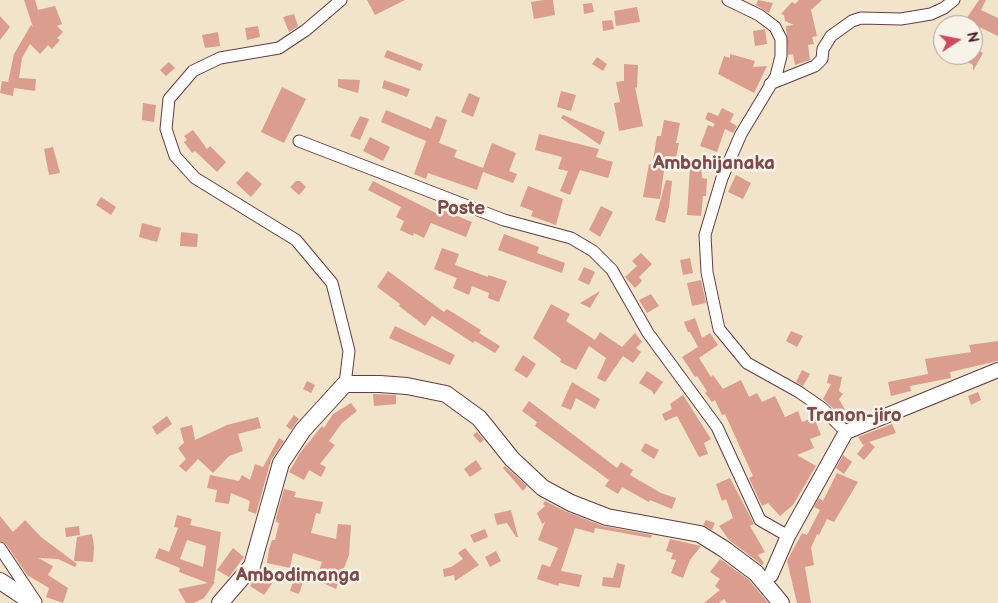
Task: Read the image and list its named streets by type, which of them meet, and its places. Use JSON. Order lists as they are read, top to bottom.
{
  "districts": [
    "Ambohijanaka",
    "Poste",
    "Tranon-jiro",
    "Ambodimanga"
  ],
  "north": "right"
}
